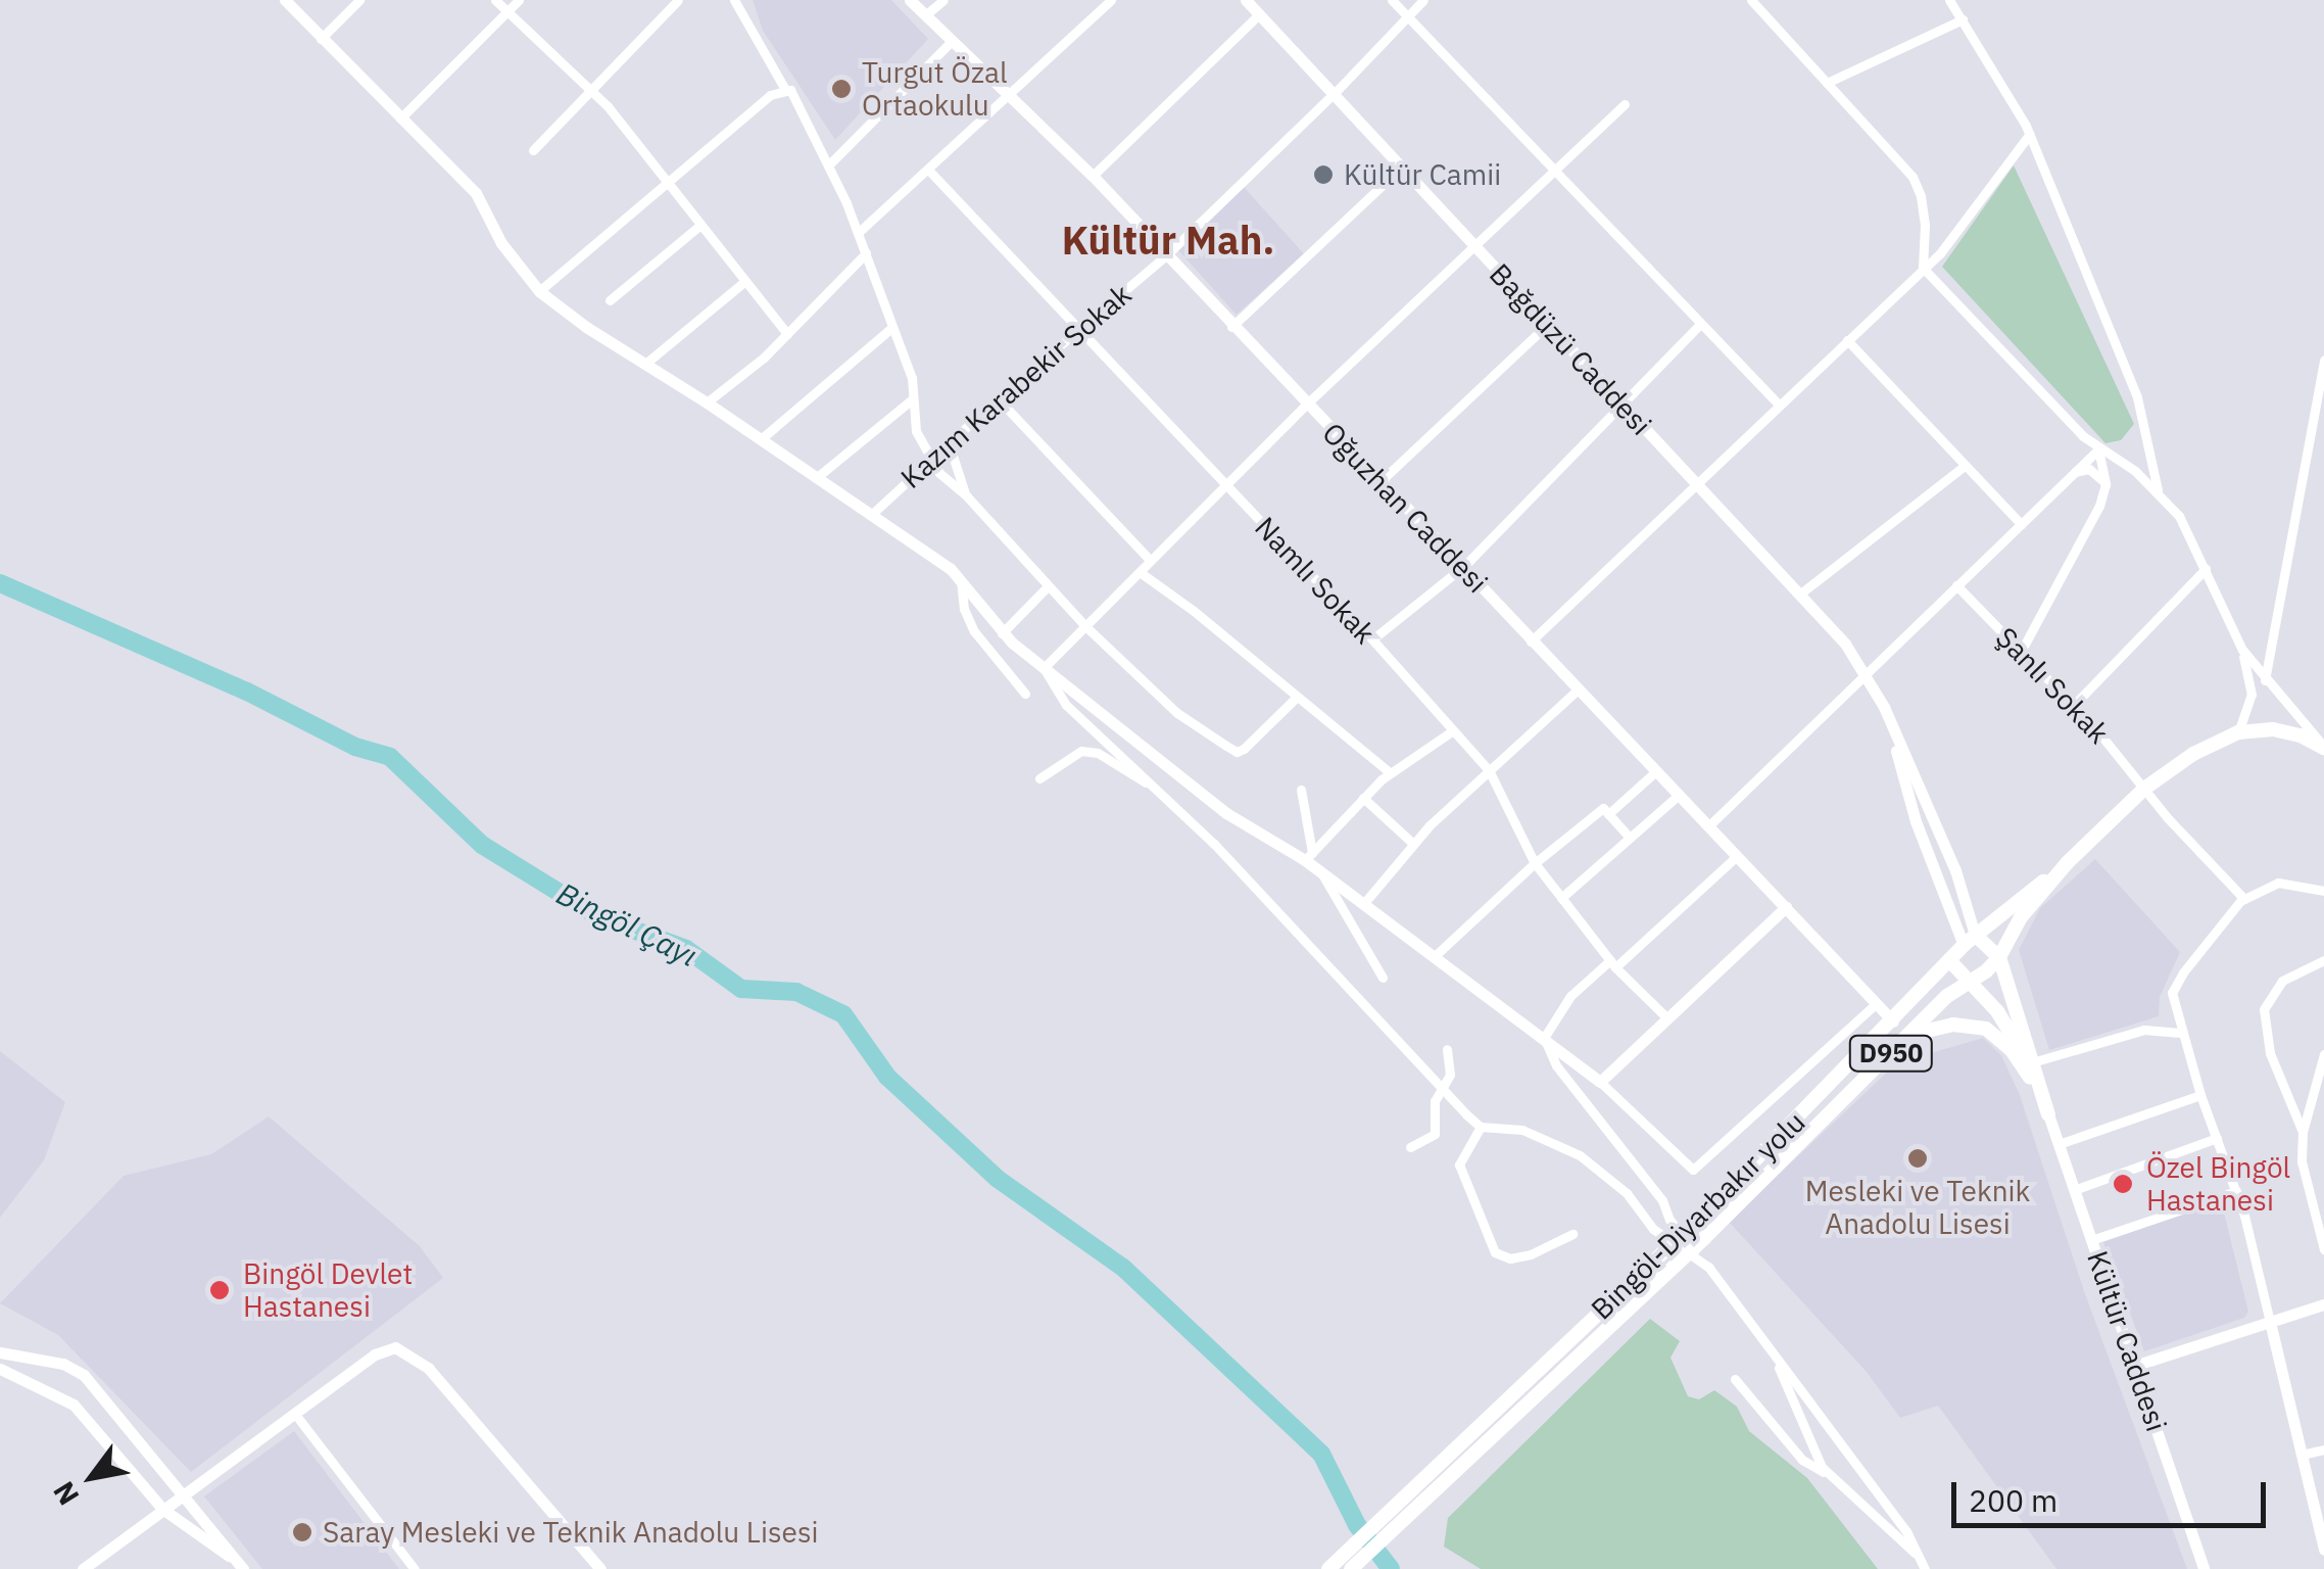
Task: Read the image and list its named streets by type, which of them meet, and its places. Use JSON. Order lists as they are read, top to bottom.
{
  "streets": {
    "main road": ["D950", "Bingöl-Diyarbakır yolu"],
    "street": [
      "Bağdüzü Caddesi",
      "Kazım Karabekir Sokak",
      "Oğuzhan Caddesi",
      "Namlı Sokak",
      "Şanlı Sokak",
      "Kültür Caddesi"
    ]
  },
  "crossings": [
    ["Bağdüzü Caddesi", "Kazım Karabekir Sokak"],
    ["Kazım Karabekir Sokak", "Oğuzhan Caddesi"],
    ["Kazım Karabekir Sokak", "Namlı Sokak"],
    ["Oğuzhan Caddesi", "Bingöl-Diyarbakır yolu"],
    ["Şanlı Sokak", "Bingöl-Diyarbakır yolu"]
  ],
  "districts": ["Kültür Mah."],
  "water": ["Bingöl Çayı"],
  "places": [
    "Turgut Özal Ortaokulu",
    "Kültür Camii",
    "Mesleki ve Teknik Anadolu Lisesi",
    "Özel Bingöl Hastanesi",
    "Bingöl Devlet Hastanesi",
    "Saray Mesleki ve Teknik Anadolu Lisesi"
  ],
  "scale_bar": "200 m",
  "north": "bottom left"
}
